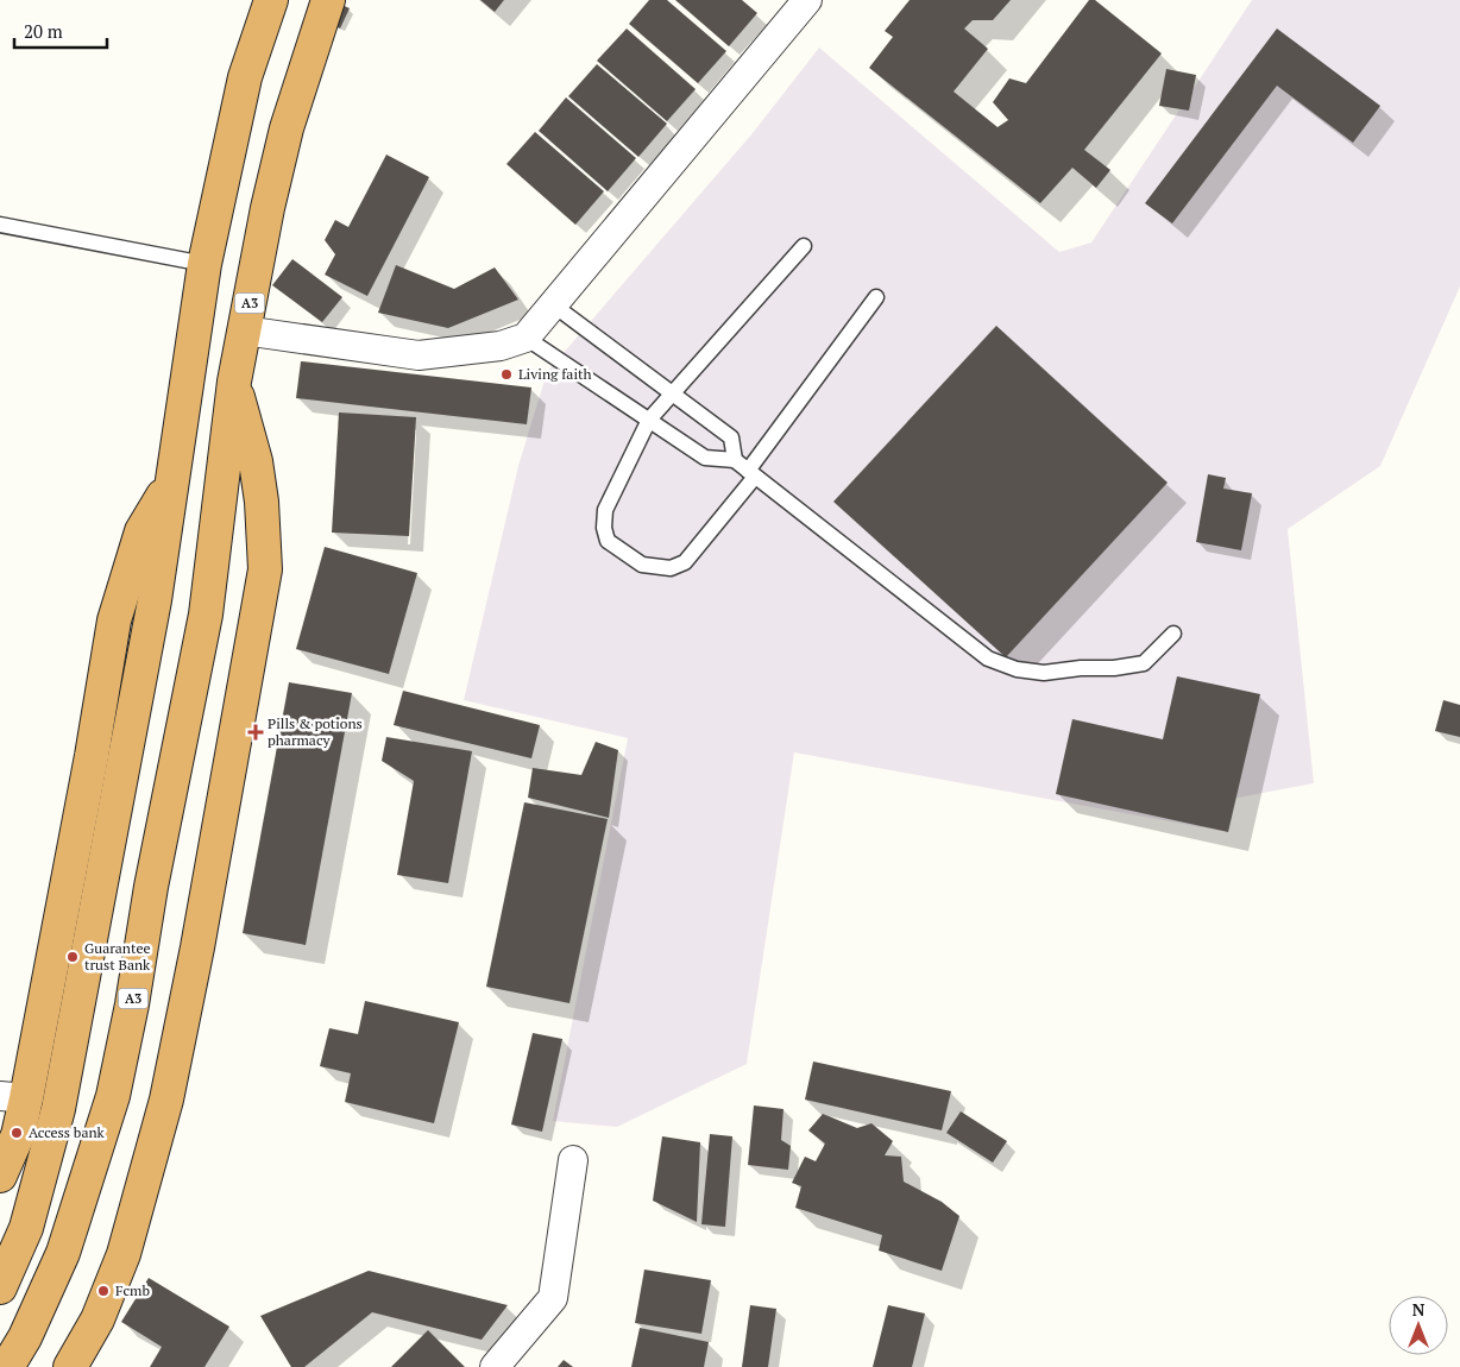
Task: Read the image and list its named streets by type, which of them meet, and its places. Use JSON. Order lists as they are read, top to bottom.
{
  "streets": {
    "highway": ["A3"]
  },
  "places": {
    "other": [
      "Living faith",
      "Guarantee trust Bank",
      "Access bank",
      "Fcmb"
    ],
    "health": ["Pills & potions pharmacy"]
  },
  "scale_bar": "20 m",
  "north": "top"
}
